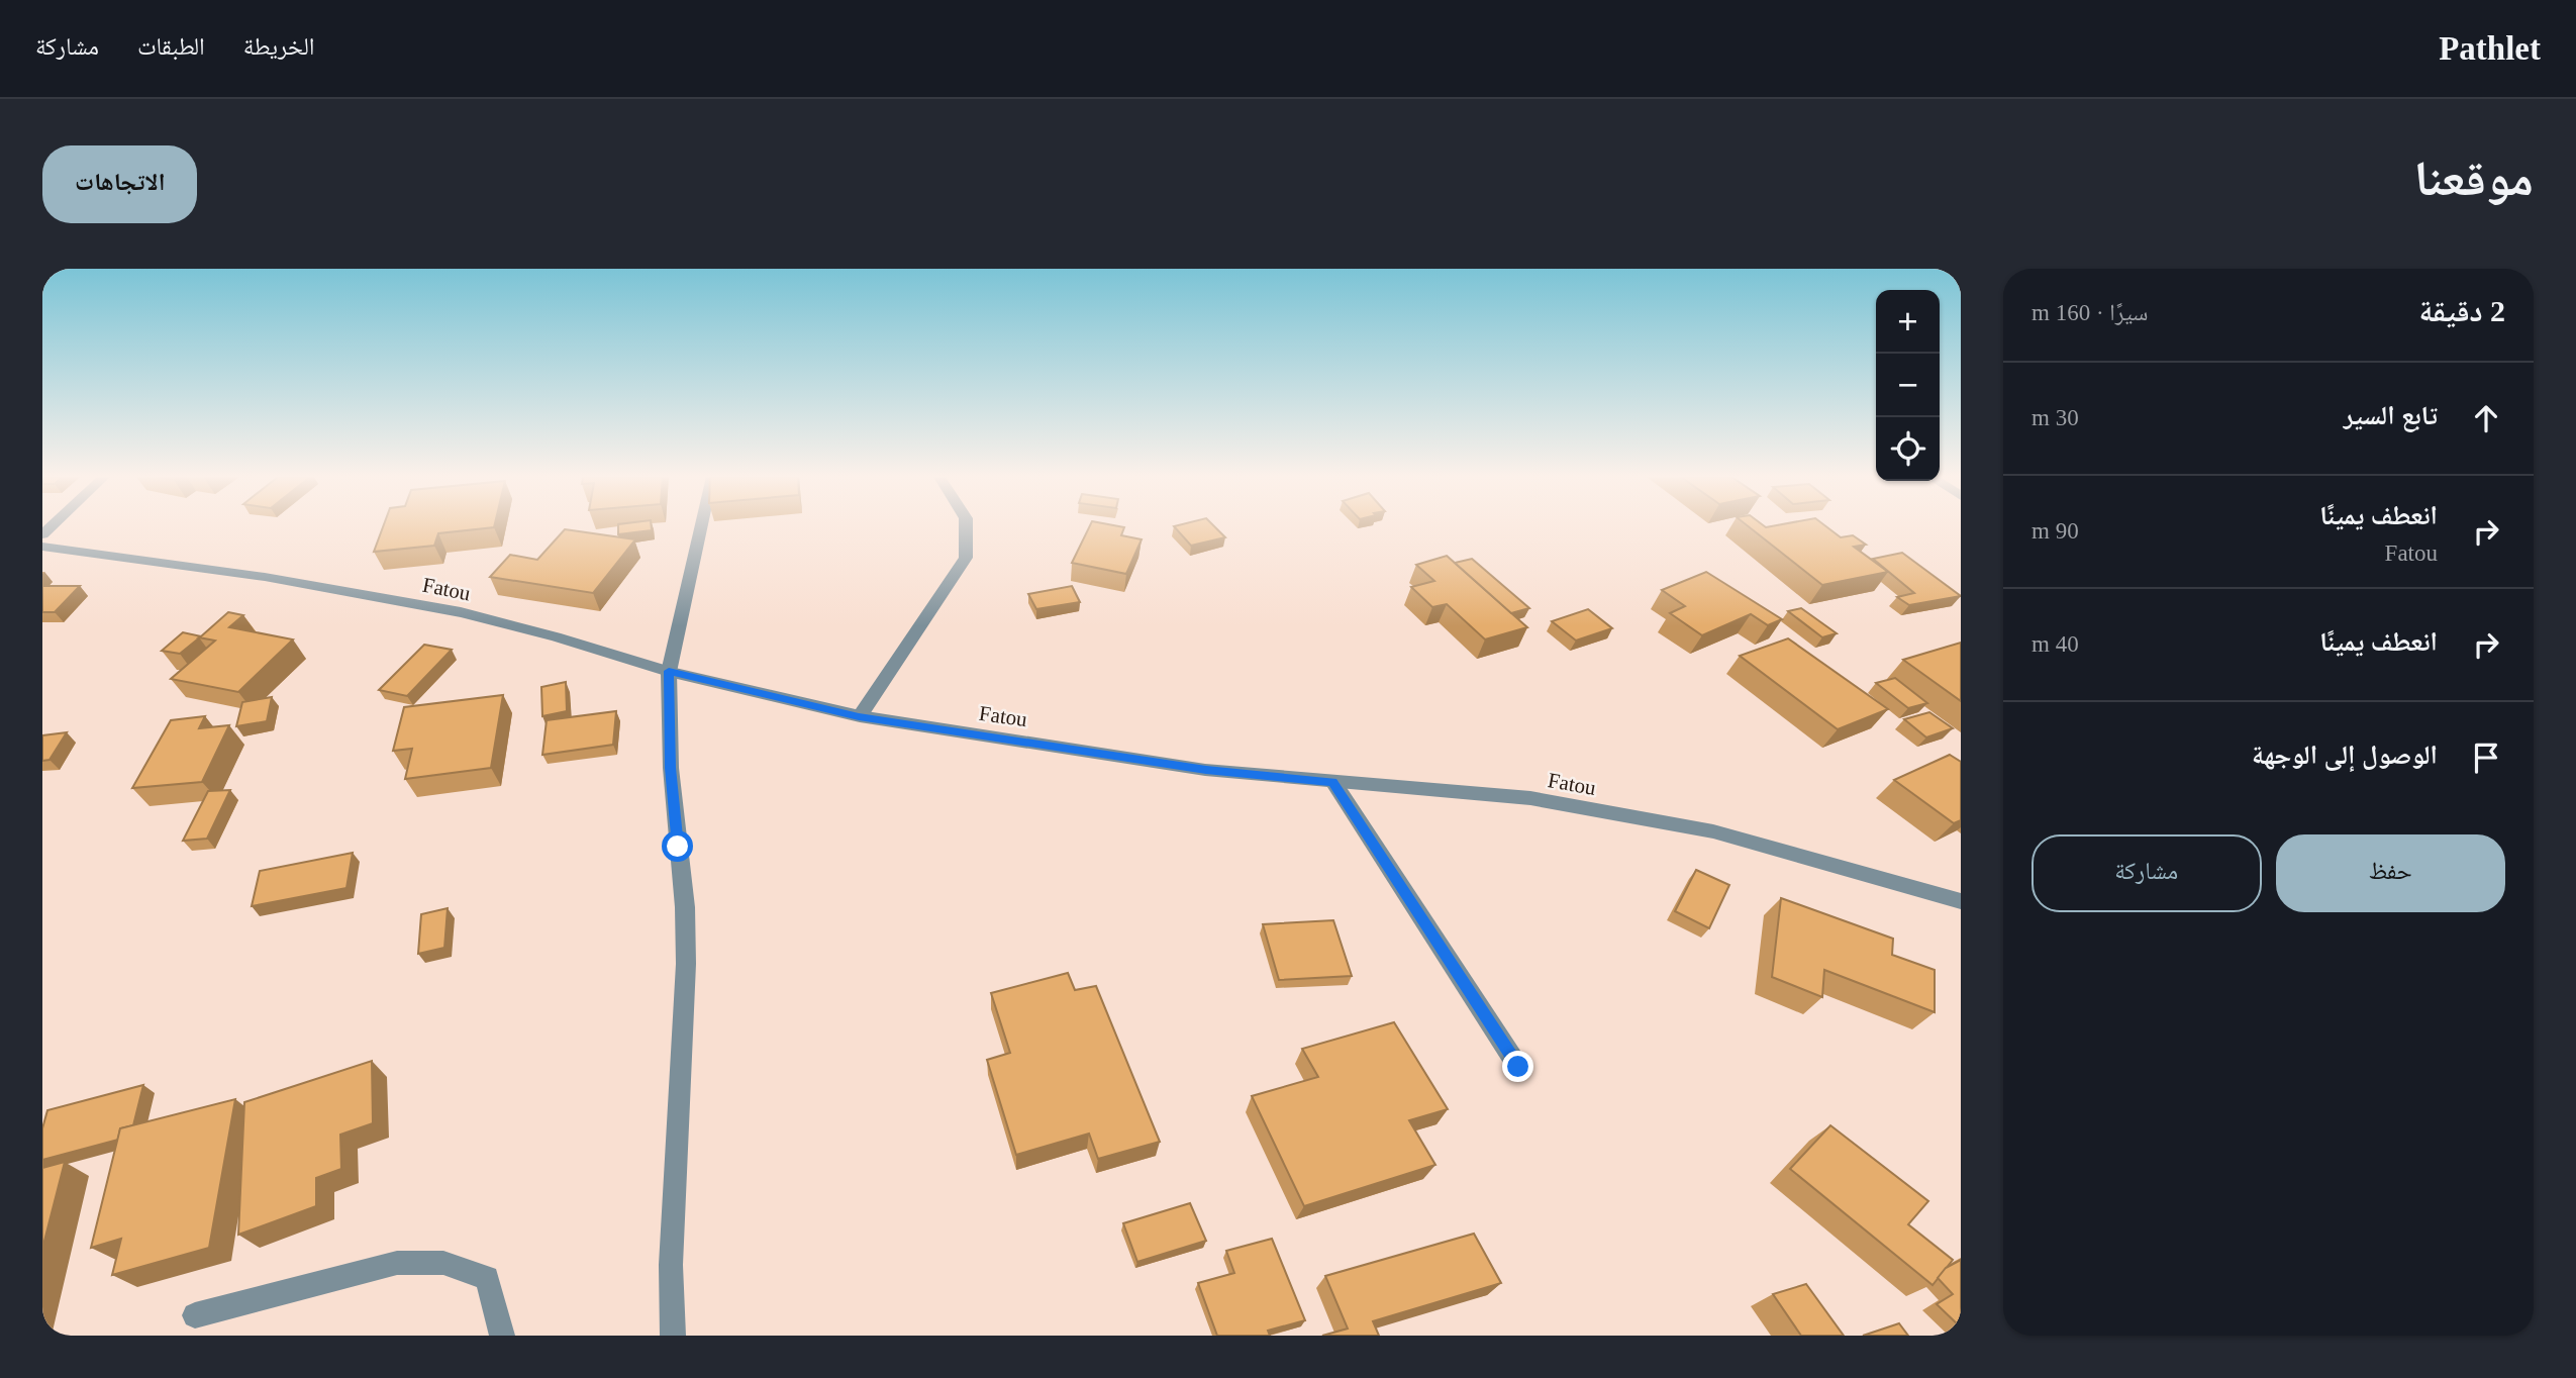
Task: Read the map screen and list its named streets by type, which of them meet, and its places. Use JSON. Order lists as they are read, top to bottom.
{
  "streets": {
    "street": ["Fatou"]
  },
  "page": {
    "header": "Pathlet",
    "nav": ["الخريطة", "الطبقات", "مشاركة"],
    "title": "موقعنا",
    "buttons": [
      "الاتجاهات",
      ["حفظ", "مشاركة"]
    ],
    "heading": ["2 دقيقة", "سيرًا · 160 m"],
    "map_buttons": ["+", "−"],
    "list": [
      ["تابع السير", "30 m"],
      ["انعطف يمينًا", "Fatou", "90 m"],
      ["انعطف يمينًا", "40 m"],
      "الوصول إلى الوجهة"
    ]
  }
}
